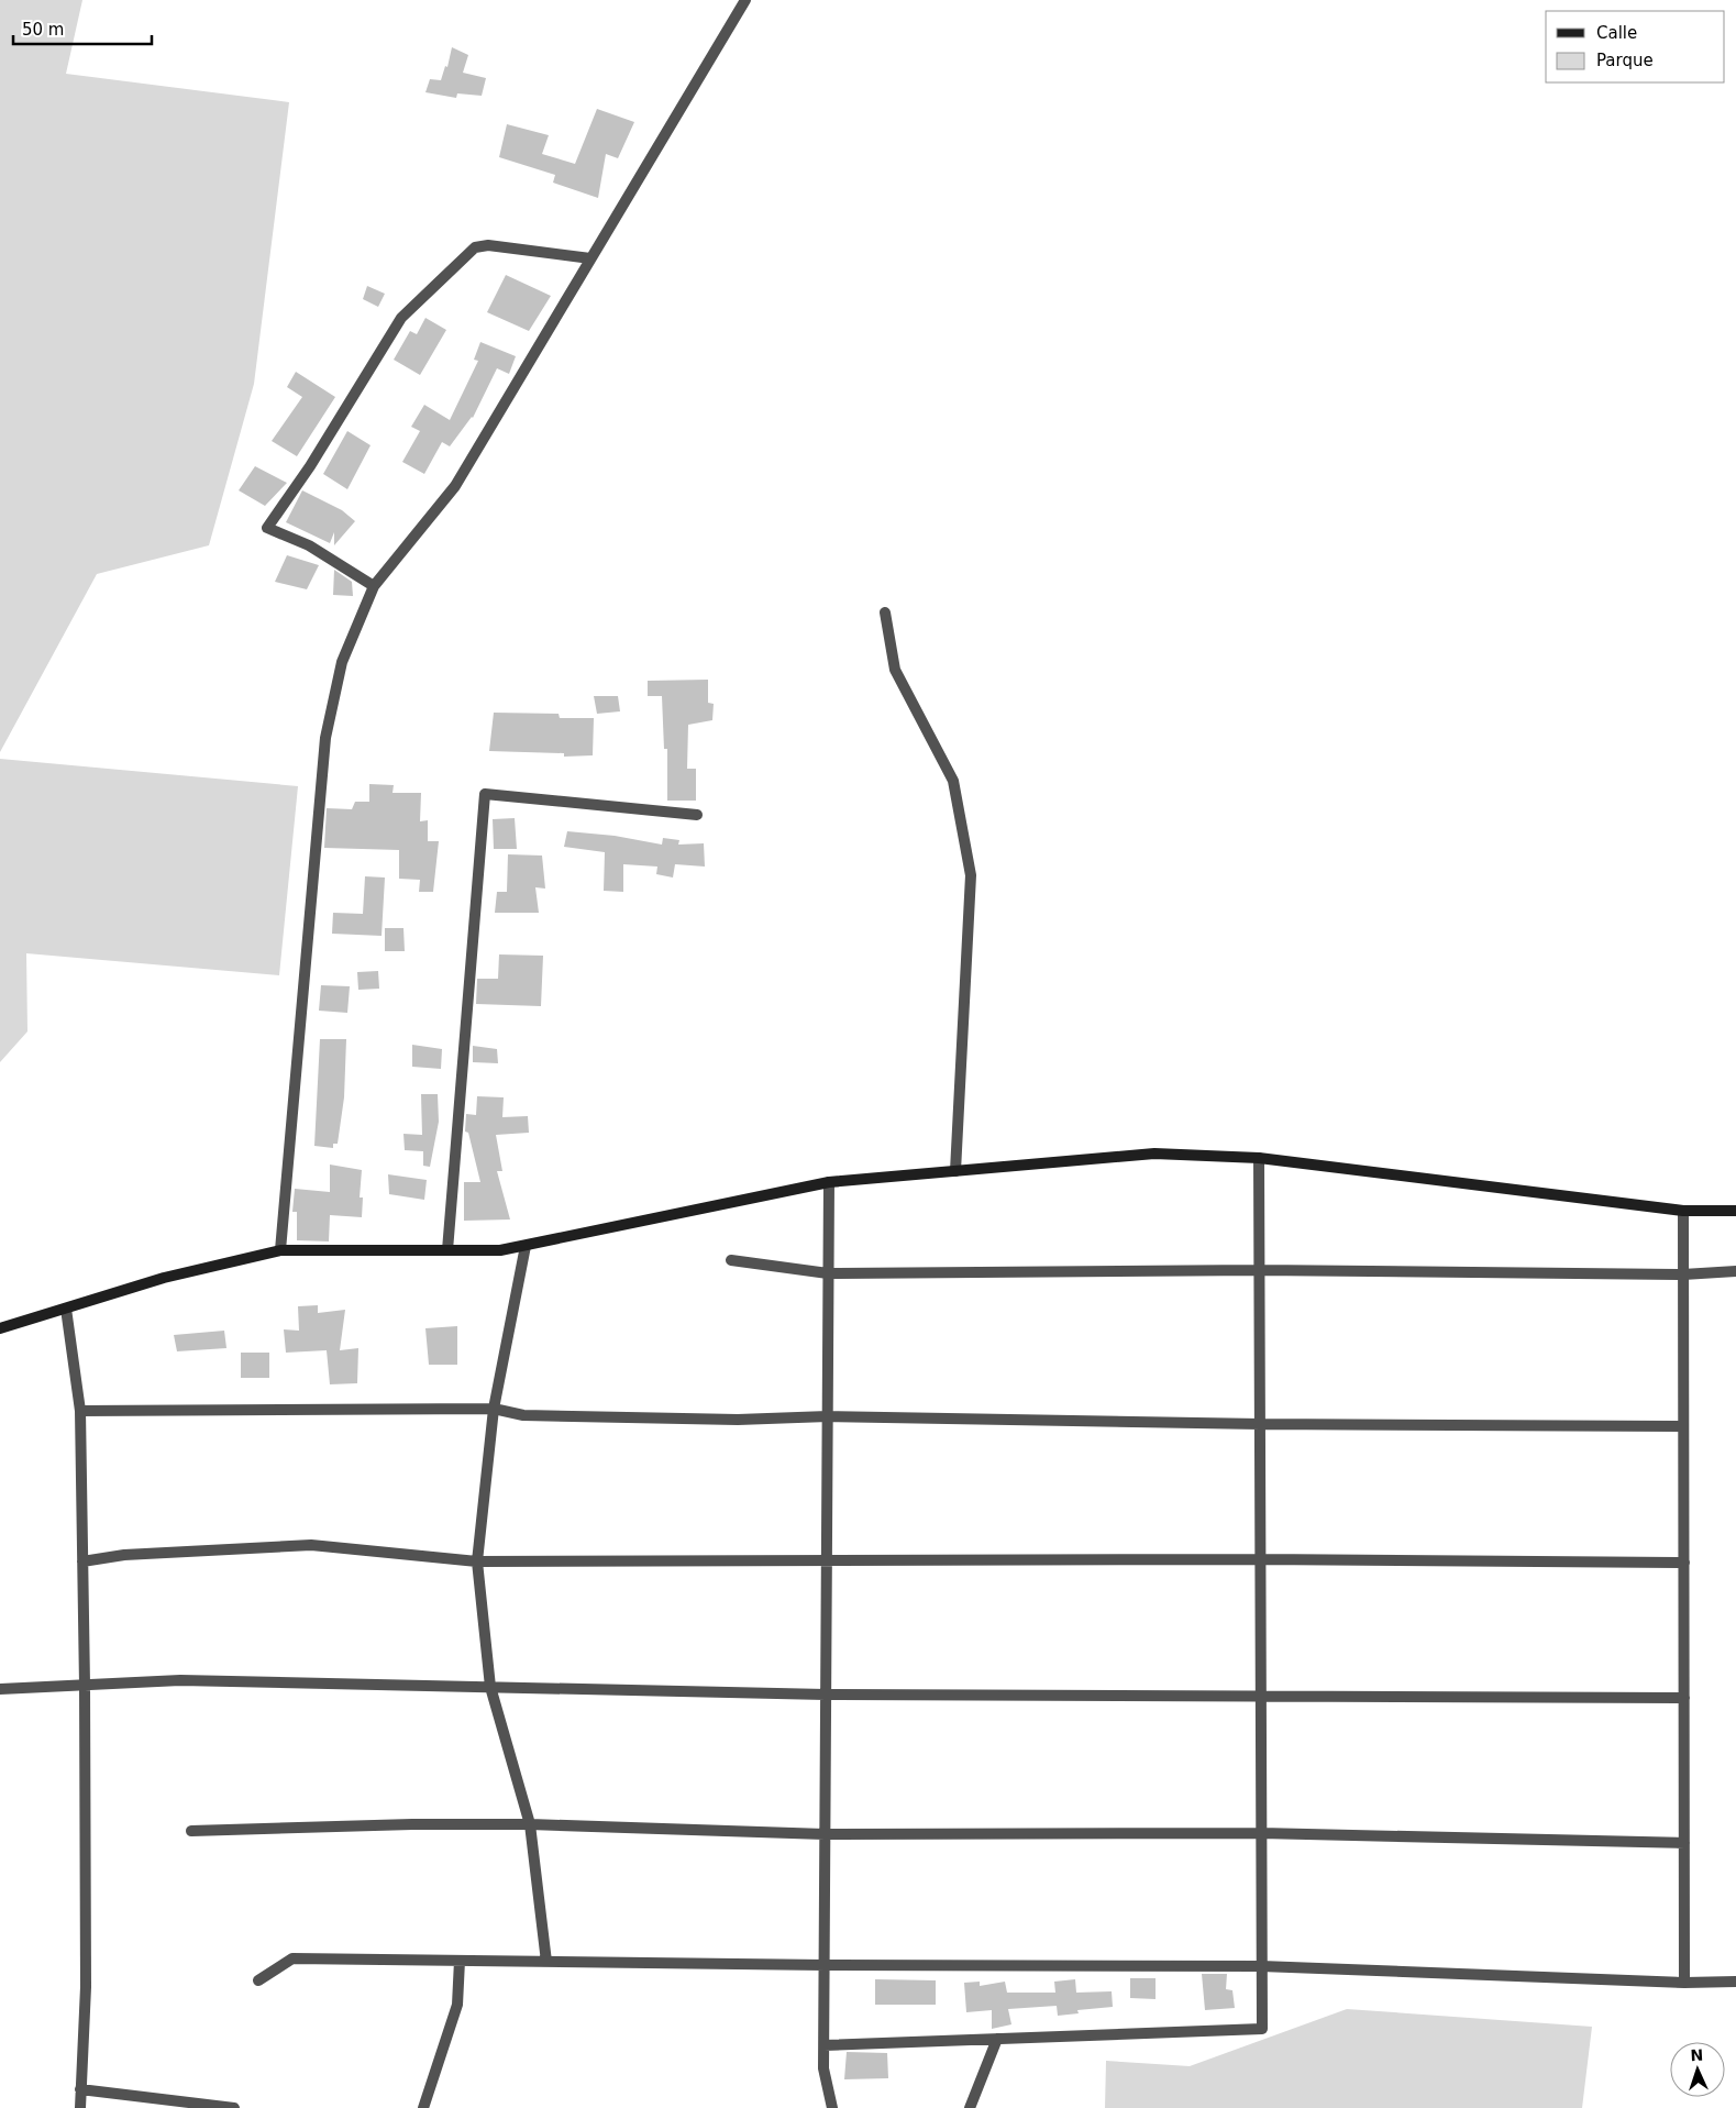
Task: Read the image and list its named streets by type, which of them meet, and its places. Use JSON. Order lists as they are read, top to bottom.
{
  "legend": ["Calle", "Parque"],
  "scale_bar": "50 m",
  "north": "top"
}
